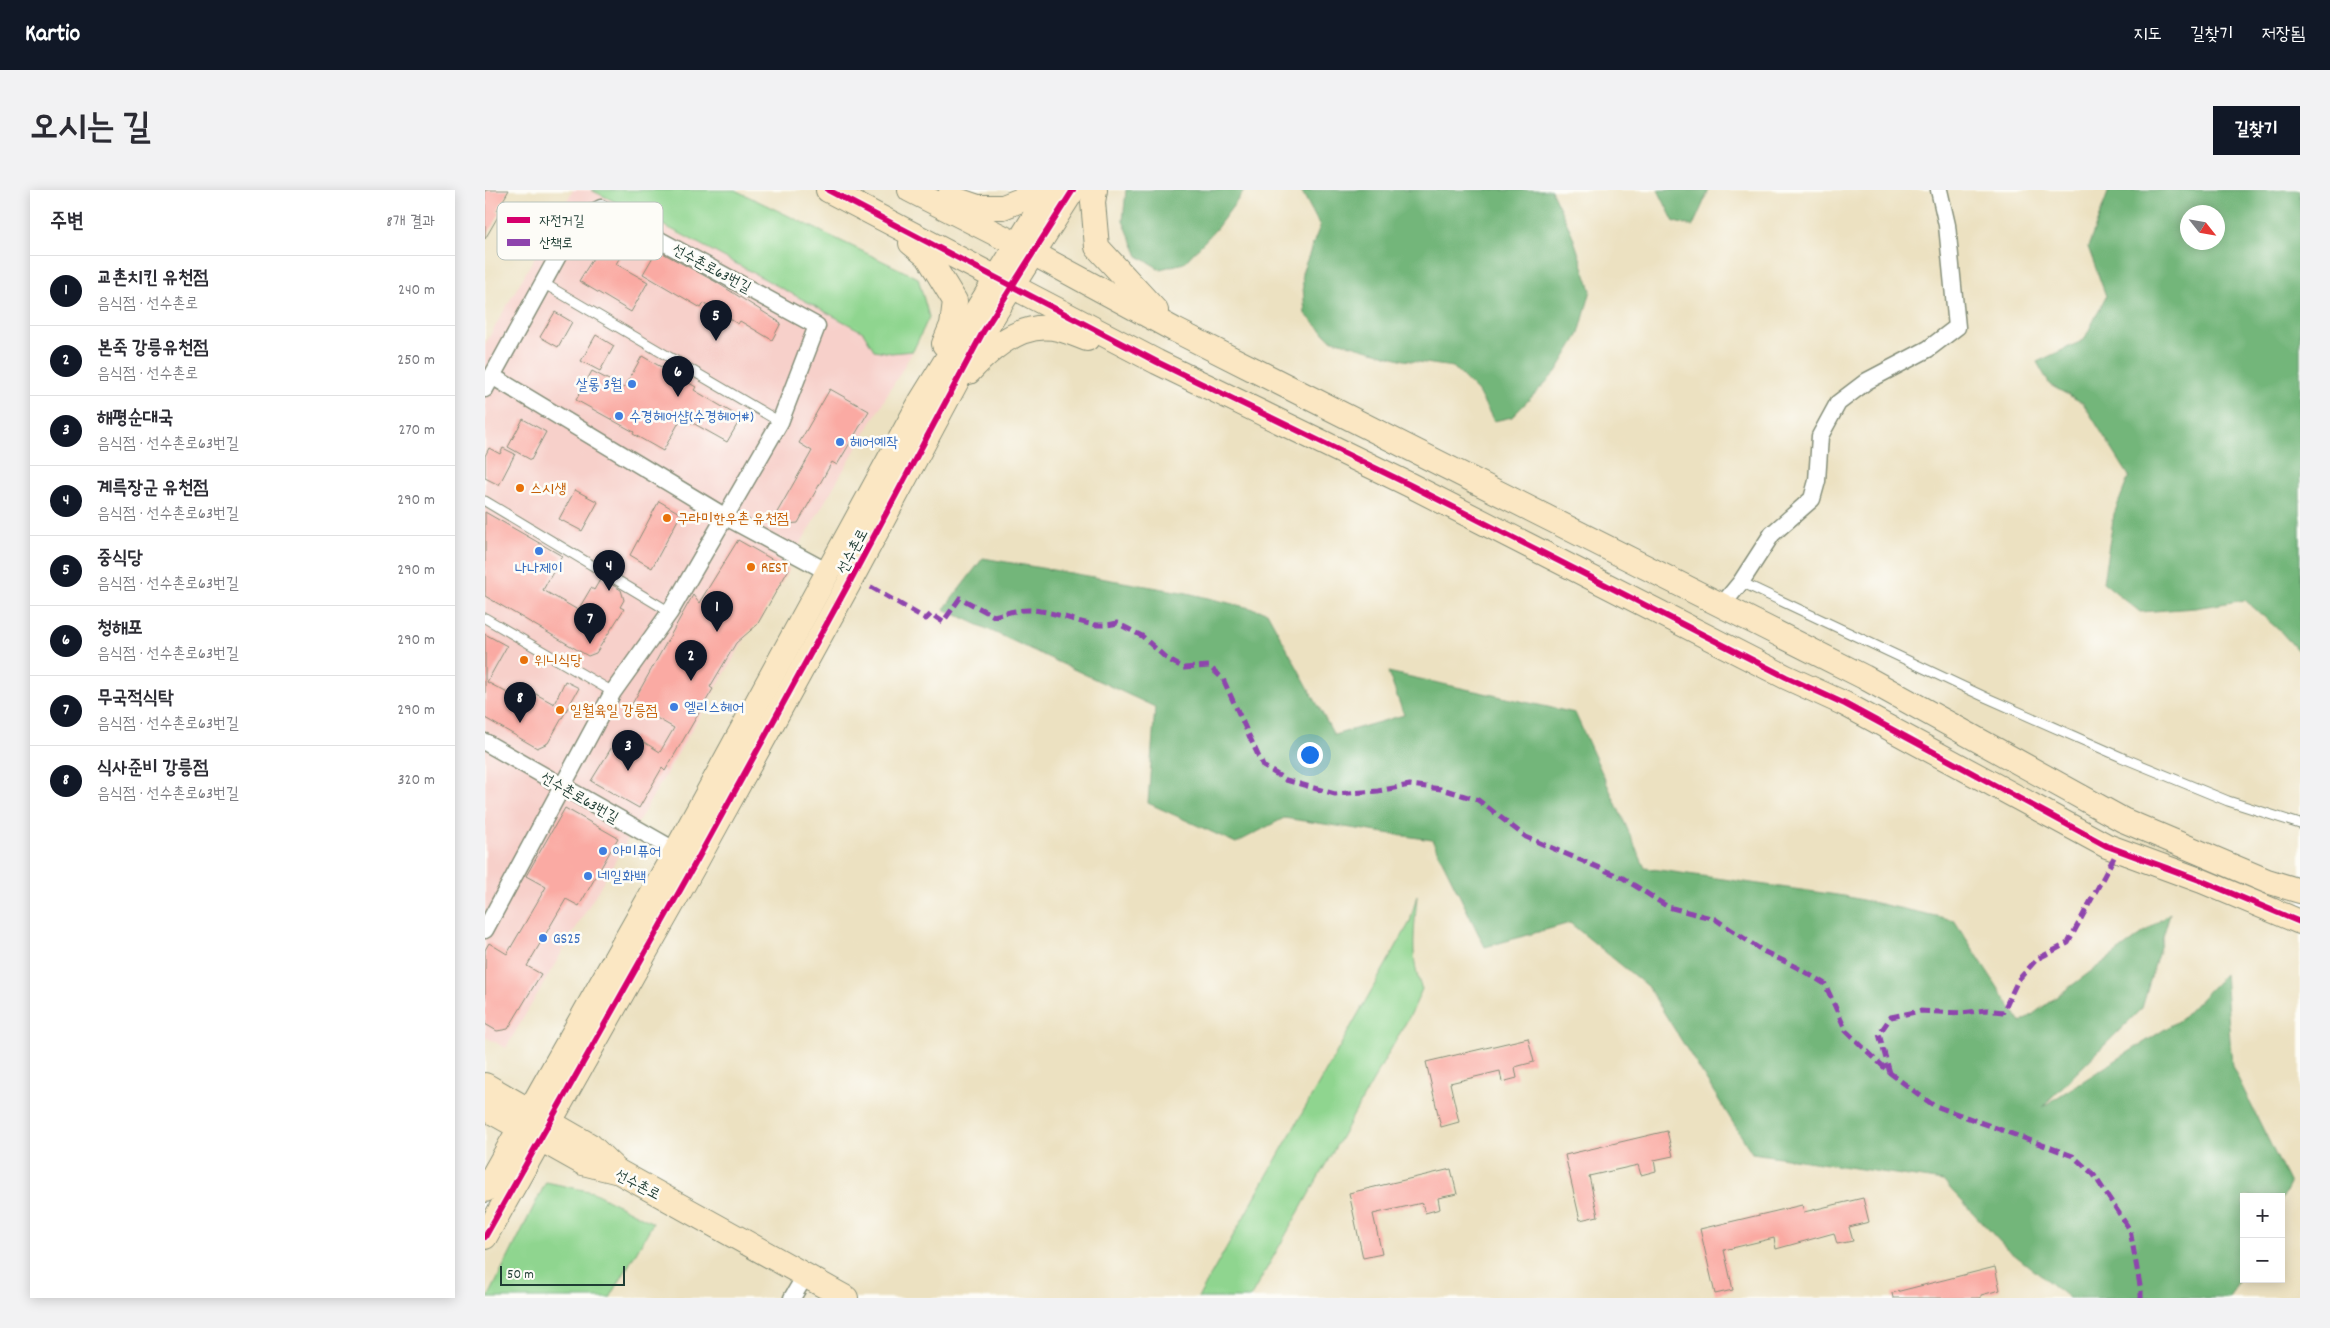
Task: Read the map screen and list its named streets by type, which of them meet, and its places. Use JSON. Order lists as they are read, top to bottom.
{
  "streets": {
    "street": ["선수촌로63번길", "선수촌로"]
  },
  "crossings": [
    ["선수촌로63번길", "선수촌로"]
  ],
  "places": [
    "살롱 3월",
    "수경헤어샵(수경헤어#)",
    "헤어예작",
    "스시생",
    "구라미한우촌 유천점",
    "나나제이",
    "REST",
    "위니식당",
    "엘리스헤어",
    "일월육일 강릉점",
    "아미퓨어",
    "네일화백",
    "GS25"
  ],
  "legend": ["자전거길", "산책로"],
  "scale_bar": "50 m",
  "north": "bottom right",
  "page": {
    "header": "Kartio",
    "nav": ["지도", "길찾기", "저장됨"],
    "title": "오시는 길",
    "buttons": "길찾기",
    "heading": ["주변", "8개 결과"],
    "list": [
      {
        "mark": "1",
        "name": "교촌치킨 유천점",
        "note": "음식점 · 선수촌로",
        "value": "240 m"
      },
      {
        "mark": "2",
        "name": "본죽 강릉유천점",
        "note": "음식점 · 선수촌로",
        "value": "250 m"
      },
      {
        "mark": "3",
        "name": "해평순대국",
        "note": "음식점 · 선수촌로63번길",
        "value": "270 m"
      },
      {
        "mark": "4",
        "name": "계륵장군 유천점",
        "note": "음식점 · 선수촌로63번길",
        "value": "290 m"
      },
      {
        "mark": "5",
        "name": "중식당",
        "note": "음식점 · 선수촌로63번길",
        "value": "290 m"
      },
      {
        "mark": "6",
        "name": "청해포",
        "note": "음식점 · 선수촌로63번길",
        "value": "290 m"
      },
      {
        "mark": "7",
        "name": "무국적식탁",
        "note": "음식점 · 선수촌로63번길",
        "value": "290 m"
      },
      {
        "mark": "8",
        "name": "식사준비 강릉점",
        "note": "음식점 · 선수촌로63번길",
        "value": "320 m"
      }
    ],
    "pins": [
      "5",
      "6",
      "4",
      "1",
      "7",
      "2",
      "8",
      "3"
    ],
    "map_buttons": ["+", "−"],
    "scale": "50 m"
  }
}
